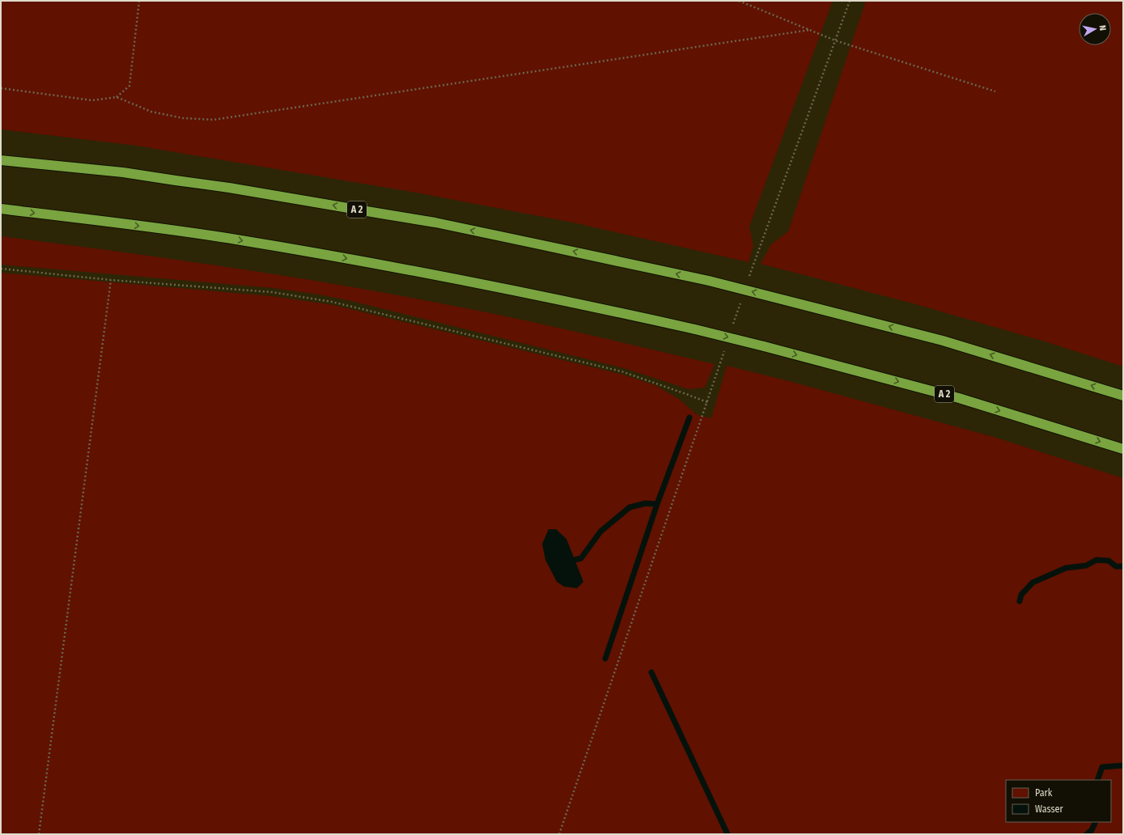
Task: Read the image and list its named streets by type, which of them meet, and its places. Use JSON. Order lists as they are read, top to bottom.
{
  "streets": {
    "highway": ["A 2"]
  },
  "legend": ["Park", "Wasser"],
  "north": "right"
}
